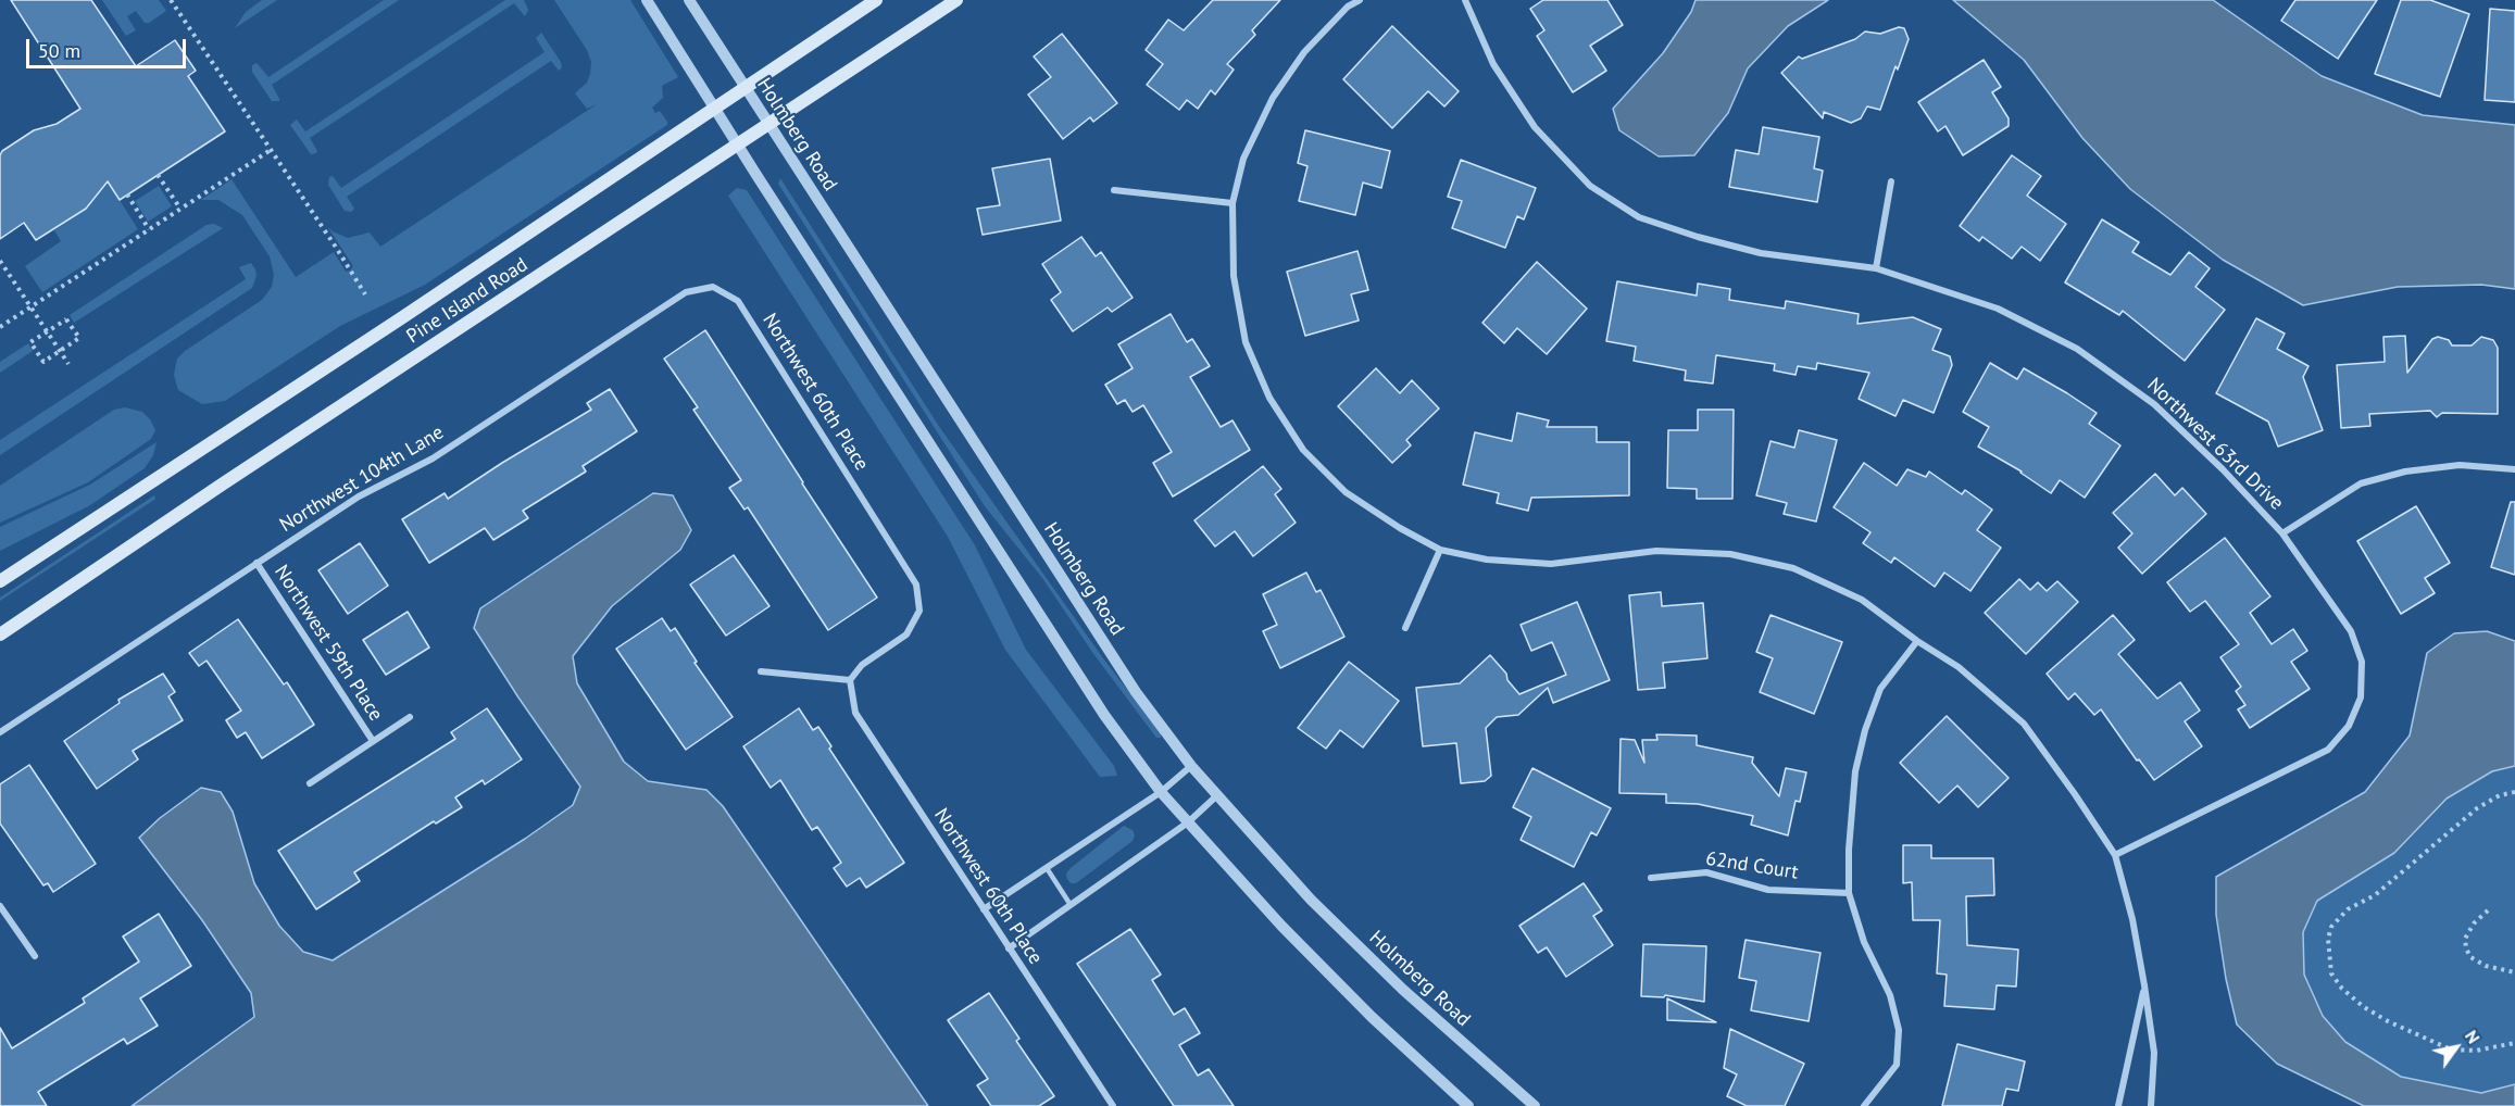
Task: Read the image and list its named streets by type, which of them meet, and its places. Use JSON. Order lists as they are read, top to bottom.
{
  "streets": {
    "main road": ["Pine Island Road"],
    "street": [
      "Holmberg Road",
      "Northwest 60th Place",
      "Northwest 63rd Drive",
      "Northwest 104th Lane",
      "Northwest 59th Place",
      "62nd Court"
    ]
  },
  "crossings": [
    ["Holmberg Road", "Pine Island Road"],
    ["Northwest 60th Place", "Northwest 104th Lane"],
    ["Northwest 104th Lane", "Northwest 59th Place"]
  ],
  "scale_bar": "50 m",
  "north": "top right"
}
